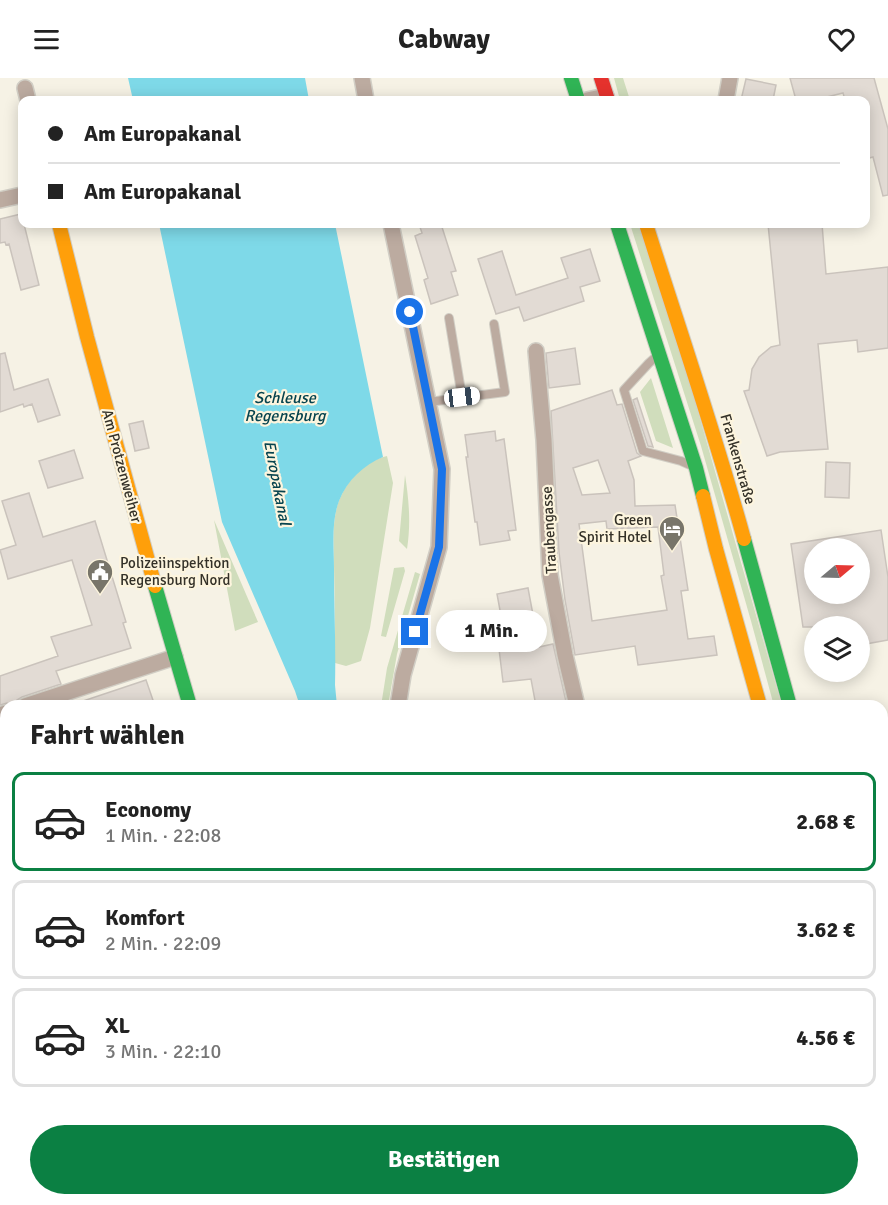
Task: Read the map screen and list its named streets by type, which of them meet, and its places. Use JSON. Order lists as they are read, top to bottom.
{
  "streets": {
    "main road": ["Frankenstraße", "Am Protzenweiher"],
    "street": ["Traubengasse"]
  },
  "water": ["Schleuse Regensburg", "Europakanal"],
  "places": {
    "hotel": ["Green Spirit Hotel"],
    "public building": ["Polizeiinspektion Regensburg Nord"]
  },
  "north": "right",
  "page": {
    "header": "Cabway",
    "banner": ["Am Europakanal", "Am Europakanal"],
    "bubble": "1 Min.",
    "heading": "Fahrt wählen",
    "list": [
      {
        "name": "Economy",
        "note": "1 Min. · 22:08",
        "value": "2.68 €"
      },
      {
        "name": "Komfort",
        "note": "2 Min. · 22:09",
        "value": "3.62 €"
      },
      {
        "name": "XL",
        "note": "3 Min. · 22:10",
        "value": "4.56 €"
      }
    ],
    "buttons": "Bestätigen"
  }
}
